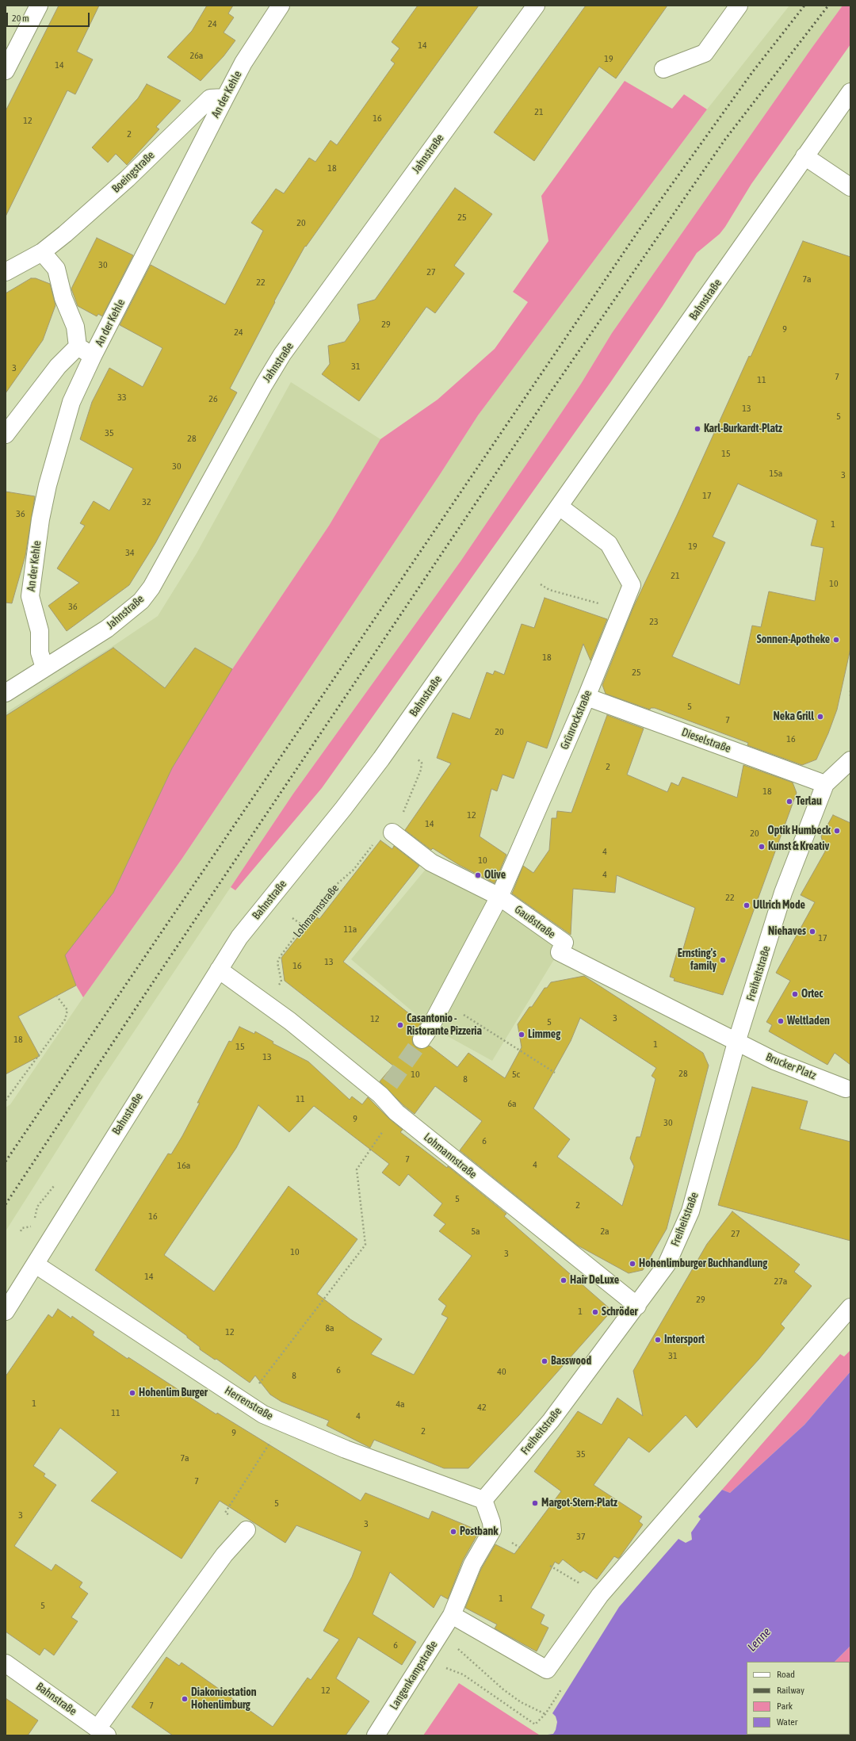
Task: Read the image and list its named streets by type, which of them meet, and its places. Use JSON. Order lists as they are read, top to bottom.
{
  "streets": {
    "street": [
      "An der Kehle",
      "Jahnstraße",
      "Boeingstraße",
      "Bahnstraße",
      "Grünrockstraße",
      "Dieselstraße",
      "Lohmannstraße",
      "Gaußstraße",
      "Freiheitstraße",
      "Brucker Platz",
      "Herrenstraße",
      "Langenkampstraße"
    ]
  },
  "crossings": [
    ["An der Kehle", "Jahnstraße"],
    ["An der Kehle", "Boeingstraße"],
    ["Bahnstraße", "Grünrockstraße"],
    ["Bahnstraße", "Lohmannstraße"],
    ["Bahnstraße", "Herrenstraße"],
    ["Grünrockstraße", "Dieselstraße"],
    ["Grünrockstraße", "Gaußstraße"],
    ["Dieselstraße", "Freiheitstraße"],
    ["Lohmannstraße", "Gaußstraße"],
    ["Lohmannstraße", "Freiheitstraße"],
    ["Gaußstraße", "Freiheitstraße"],
    ["Gaußstraße", "Brucker Platz"],
    ["Freiheitstraße", "Brucker Platz"],
    ["Freiheitstraße", "Herrenstraße"]
  ],
  "water": ["Lenne"],
  "places": [
    "Karl-Burkardt-Platz",
    "Sonnen-Apotheke",
    "Neka Grill",
    "Terlau",
    "Optik Humbeck",
    "Kunst & Kreativ",
    "Olive",
    "Ullrich Mode",
    "Niehaves",
    "Ernsting's family",
    "Ortec",
    "Weltladen",
    "Casantonio - Ristorante Pizzeria",
    "Limmeg",
    "Hohenlimburger Buchhandlung",
    "Hair DeLuxe",
    "Schröder",
    "Intersport",
    "Basswood",
    "Hohenlim Burger",
    "Margot-Stern-Platz",
    "Postbank",
    "Diakoniestation Hohenlimburg"
  ],
  "house_numbers": [
    "24",
    "14",
    "26a",
    "19",
    "14",
    "21",
    "16",
    "12",
    "2",
    "18",
    "25",
    "20",
    "30",
    "27",
    "7a",
    "22",
    "29",
    "9",
    "24",
    "31",
    "3",
    "7",
    "11",
    "33",
    "26",
    "13",
    "5",
    "35",
    "28",
    "15",
    "30",
    "15a",
    "3",
    "17",
    "32",
    "36",
    "1",
    "19",
    "34",
    "21",
    "10",
    "36",
    "23",
    "18",
    "25",
    "5",
    "7",
    "20",
    "16",
    "2",
    "18",
    "12",
    "14",
    "20",
    "4",
    "10",
    "4",
    "22",
    "11a",
    "17",
    "13",
    "16",
    "3",
    "12",
    "5",
    "18",
    "1",
    "15",
    "13",
    "28",
    "10",
    "5c",
    "8",
    "11",
    "6a",
    "9",
    "30",
    "6",
    "7",
    "4",
    "16a",
    "5",
    "2",
    "16",
    "5a",
    "2a",
    "27",
    "10",
    "3",
    "14",
    "27a",
    "29",
    "1",
    "8a",
    "12",
    "31",
    "6",
    "40",
    "8",
    "1",
    "4a",
    "42",
    "11",
    "4",
    "2",
    "9",
    "35",
    "7a",
    "7",
    "5",
    "3",
    "3",
    "37",
    "1",
    "5",
    "6",
    "12",
    "7"
  ],
  "legend": [
    "Road",
    "Railway",
    "Park",
    "Water"
  ],
  "scale_bar": "20 m"
}
